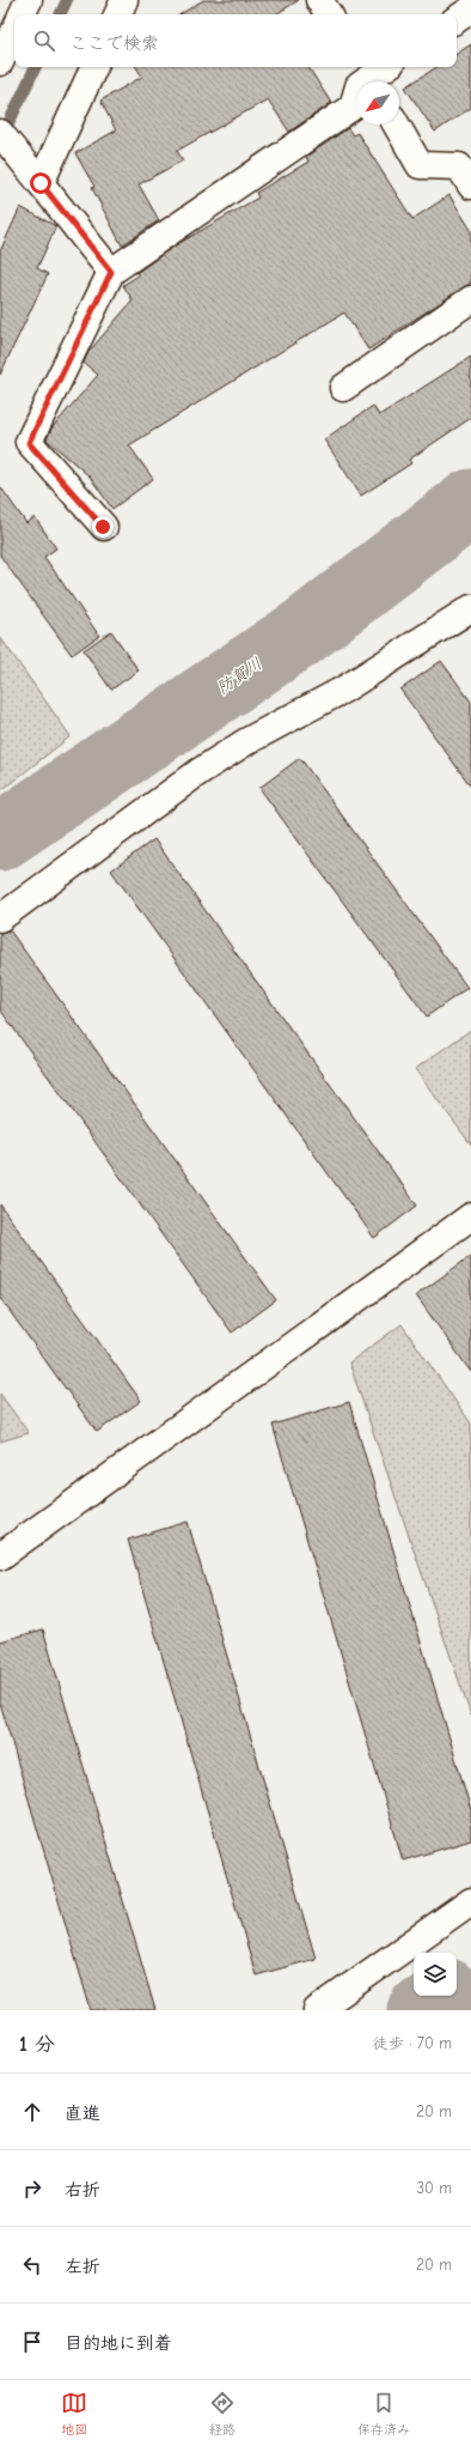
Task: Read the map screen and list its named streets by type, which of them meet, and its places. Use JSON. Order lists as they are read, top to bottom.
{
  "water": ["防賀川"],
  "north": "bottom left",
  "page": {
    "search": "ここで検索",
    "heading": ["1 分", "徒歩 · 70 m"],
    "list": [
      ["直進", "20 m"],
      ["右折", "30 m"],
      ["左折", "20 m"],
      "目的地に到着"
    ],
    "nav": ["地図", "経路", "保存済み"]
  }
}
